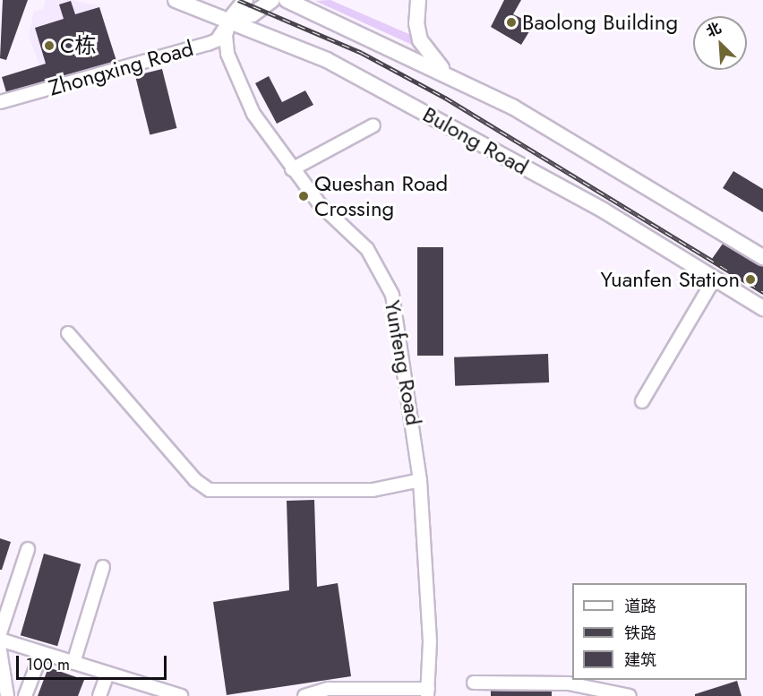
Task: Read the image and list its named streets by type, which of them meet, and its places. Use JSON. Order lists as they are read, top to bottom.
{
  "streets": {
    "main road": ["Bulong Road"],
    "street": ["Zhongxing Road", "Yunfeng Road"]
  },
  "crossings": [
    ["Zhongxing Road", "Bulong Road"],
    ["Zhongxing Road", "Yunfeng Road"],
    ["Bulong Road", "Yunfeng Road"]
  ],
  "places": [
    "Baolong Building",
    "C栋",
    "Queshan Road Crossing",
    "Yuanfen Station"
  ],
  "legend": ["道路", "铁路", "建筑"],
  "scale_bar": "100 m",
  "north": "top left"
}
